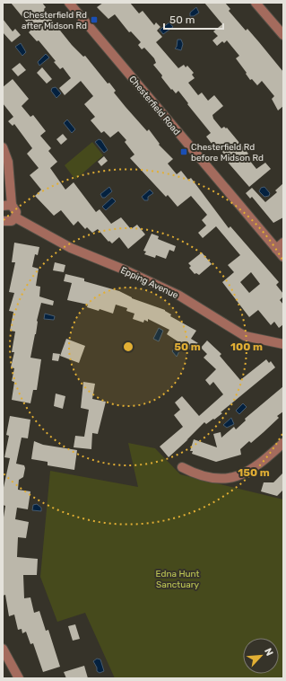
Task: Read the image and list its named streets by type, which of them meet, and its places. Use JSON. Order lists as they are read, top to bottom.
{
  "streets": {
    "street": ["Chesterfield Road", "Epping Avenue"]
  },
  "parks": ["Edna Hunt Sanctuary"],
  "places": {
    "transit": ["Chesterfield Rd after Midson Rd", "Chesterfield Rd before Midson Rd"]
  },
  "scale_bar": "50 m",
  "north": "top right",
  "rings": ["50 m", "100 m", "150 m"]
}
